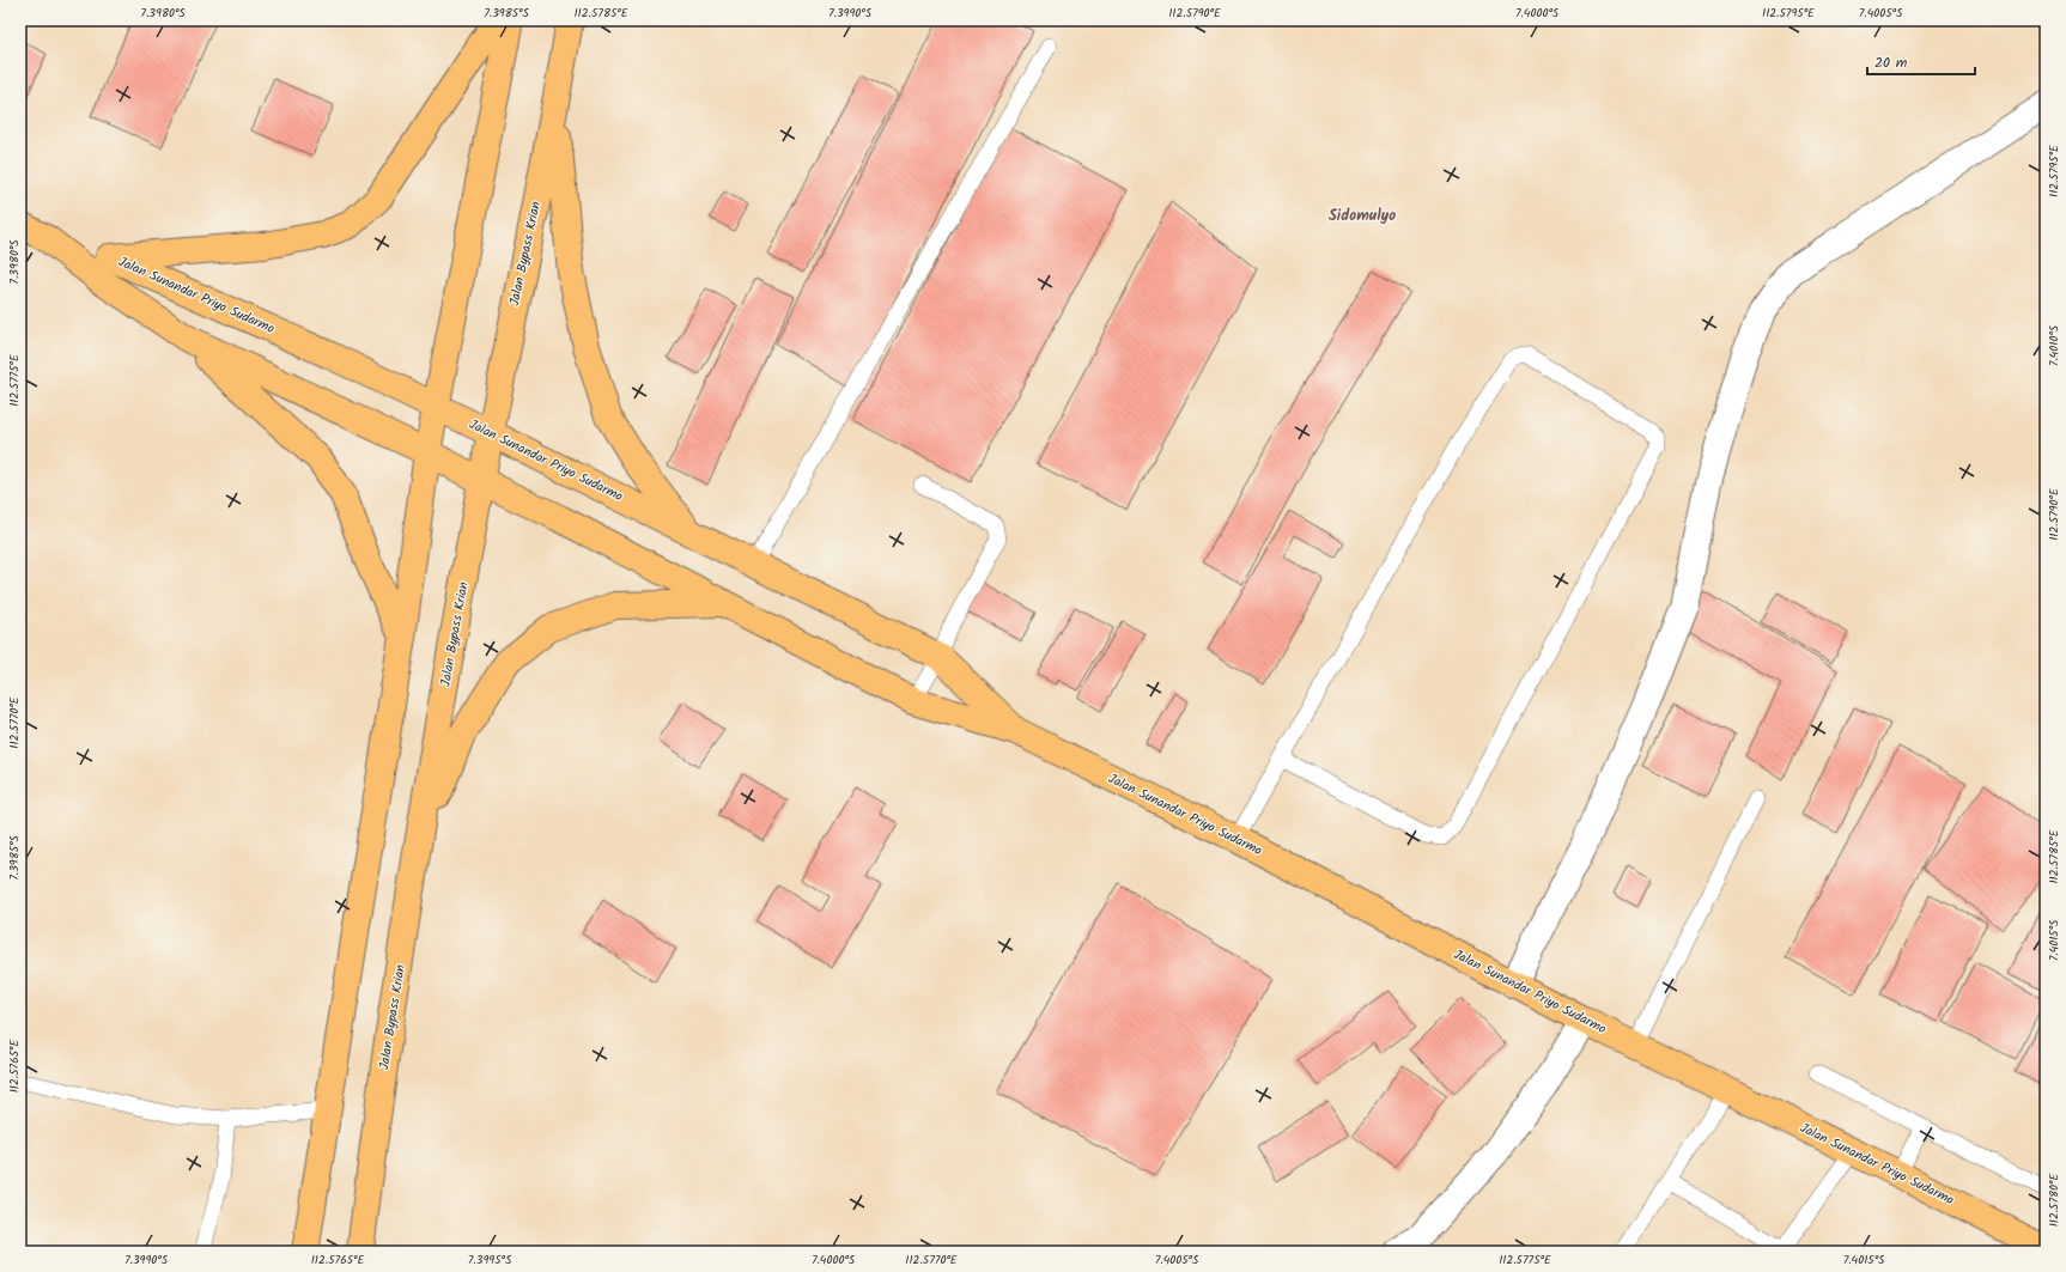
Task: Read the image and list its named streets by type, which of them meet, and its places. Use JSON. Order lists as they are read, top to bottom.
{
  "streets": {
    "main road": ["Jalan Bypass Krian", "Jalan Sunandar Priyo Sudarmo"]
  },
  "crossings": [
    ["Jalan Bypass Krian", "Jalan Sunandar Priyo Sudarmo"]
  ],
  "districts": ["Sidomulyo"],
  "scale_bar": "20 m",
  "coordinates": [
    "7.3980°S",
    "7.3985°S",
    "112.5785°E",
    "7.3990°S",
    "112.5790°E",
    "7.4000°S",
    "112.5795°E",
    "7.4005°S",
    "7.4010°S",
    "112.5775°E",
    "112.5770°E",
    "7.4015°S",
    "112.5765°E",
    "112.5780°E",
    "7.3995°S"
  ]
}
